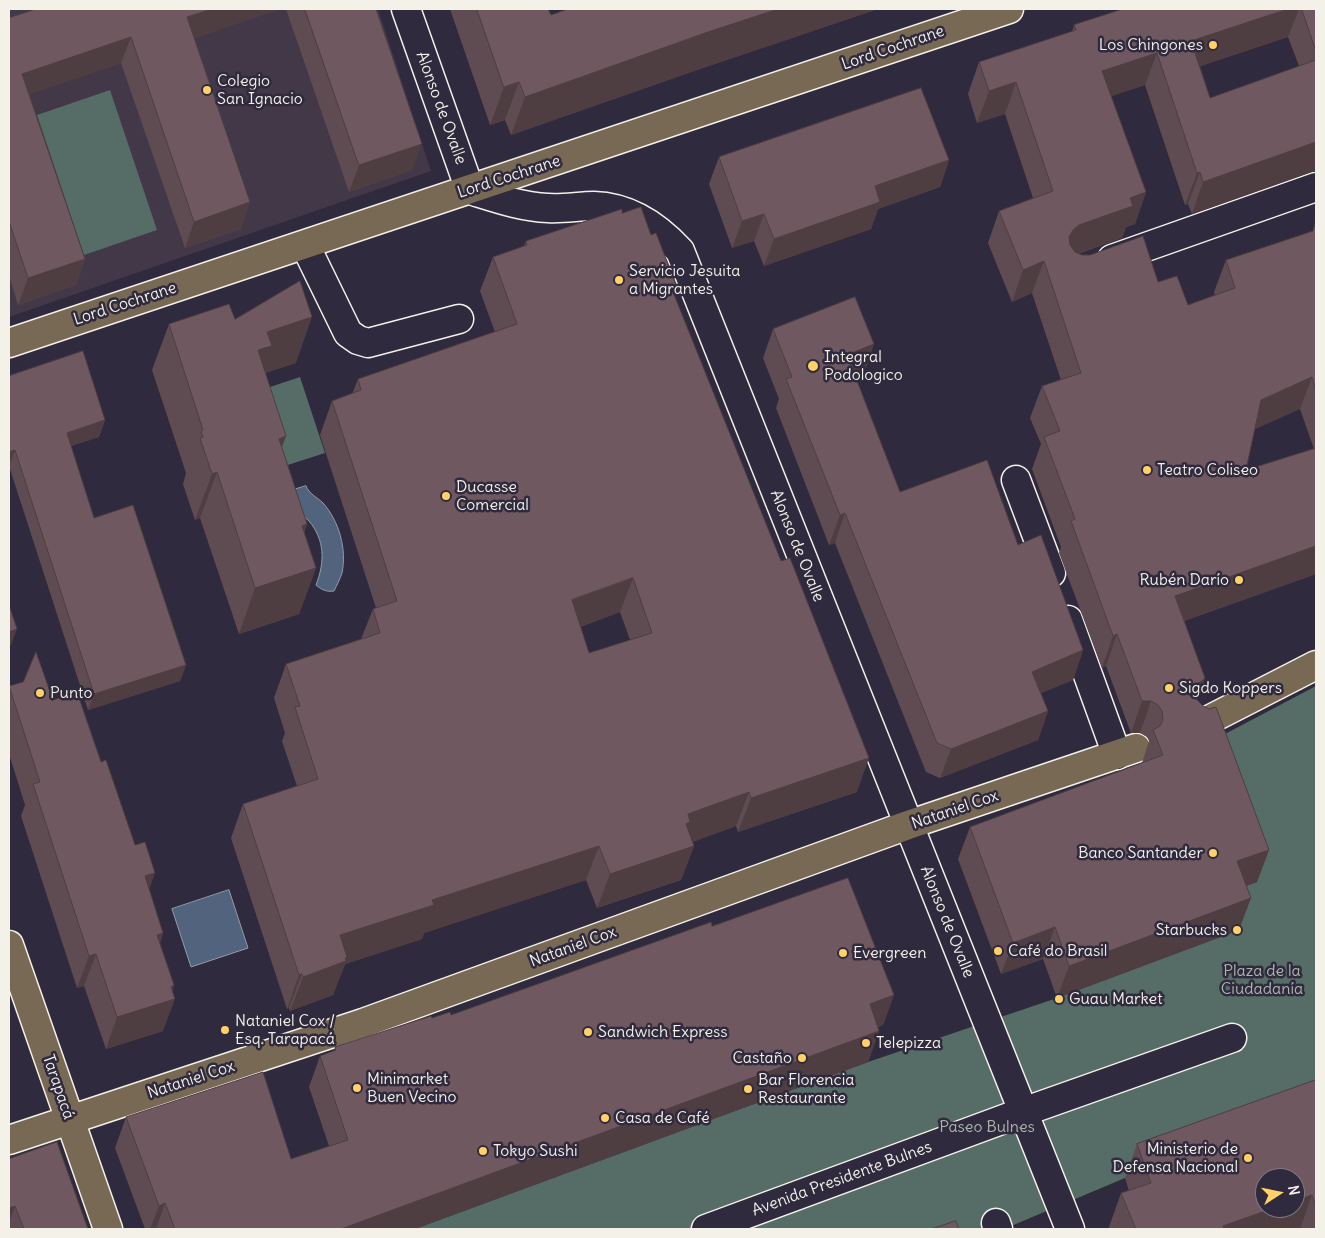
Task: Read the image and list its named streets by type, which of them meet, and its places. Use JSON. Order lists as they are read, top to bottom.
{
  "streets": {
    "main road": ["Lord Cochrane", "Nataniel Cox", "Tarapacá"],
    "street": ["Alonso de Ovalle", "Avenida Presidente Bulnes"]
  },
  "crossings": [
    ["Lord Cochrane", "Alonso de Ovalle"],
    ["Alonso de Ovalle", "Nataniel Cox"],
    ["Alonso de Ovalle", "Avenida Presidente Bulnes"],
    ["Nataniel Cox", "Tarapacá"]
  ],
  "parks": ["Plaza de la Ciudadanía", "Paseo Bulnes"],
  "places": [
    "Los Chingones",
    "Colegio San Ignacio",
    "Servicio Jesuita a Migrantes",
    "Integral Podologico",
    "Teatro Coliseo",
    "Ducasse Comercial",
    "Rubén Darío",
    "Sigdo Koppers",
    "Punto",
    "Banco Santander",
    "Starbucks",
    "Café do Brasil",
    "Evergreen",
    "Guau Market",
    "Nataniel Cox / Esq. Tarapacá",
    "Sandwich Express",
    "Telepizza",
    "Castaño",
    "Minimarket Buen Vecino",
    "Bar Florencia Restaurante",
    "Casa de Café",
    "Tokyo Sushi",
    "Ministerio de Defensa Nacional"
  ],
  "north": "right"
}
